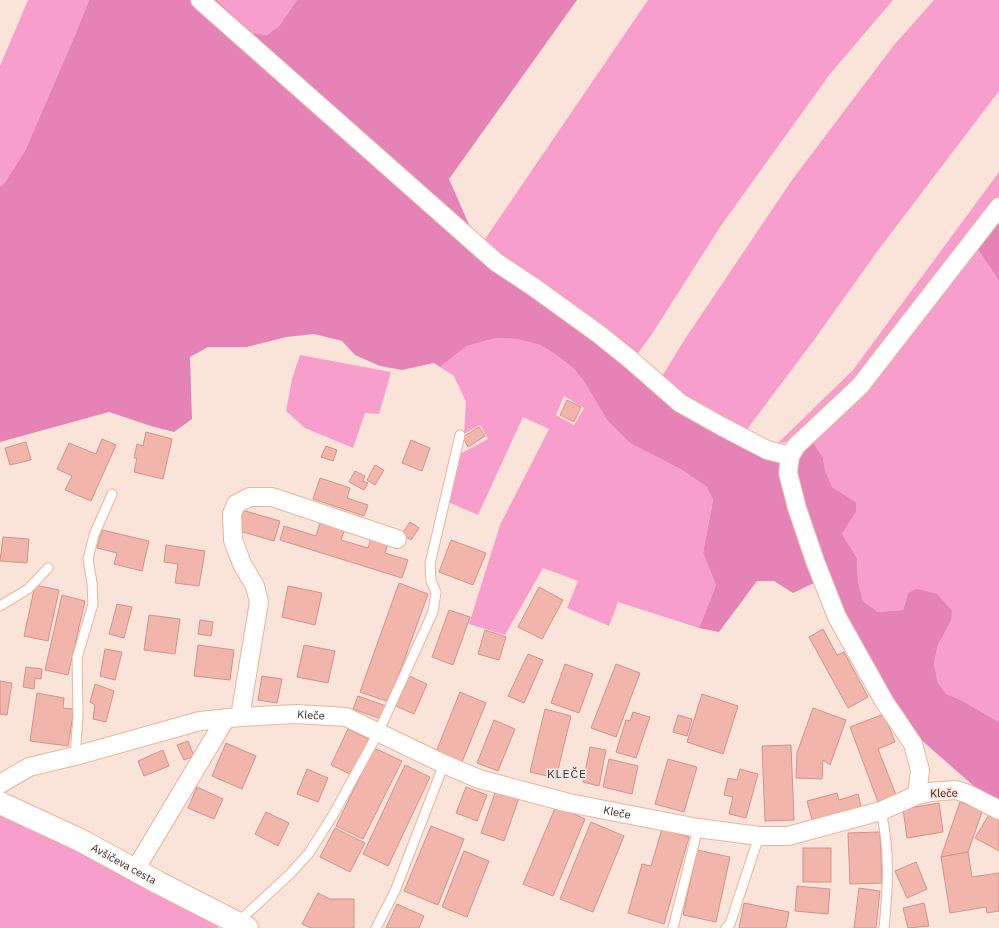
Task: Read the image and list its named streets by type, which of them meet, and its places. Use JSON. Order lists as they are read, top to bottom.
{
  "streets": {
    "street": ["Kleče", "Avšičeva cesta"]
  },
  "districts": ["KLEČE"]
}
